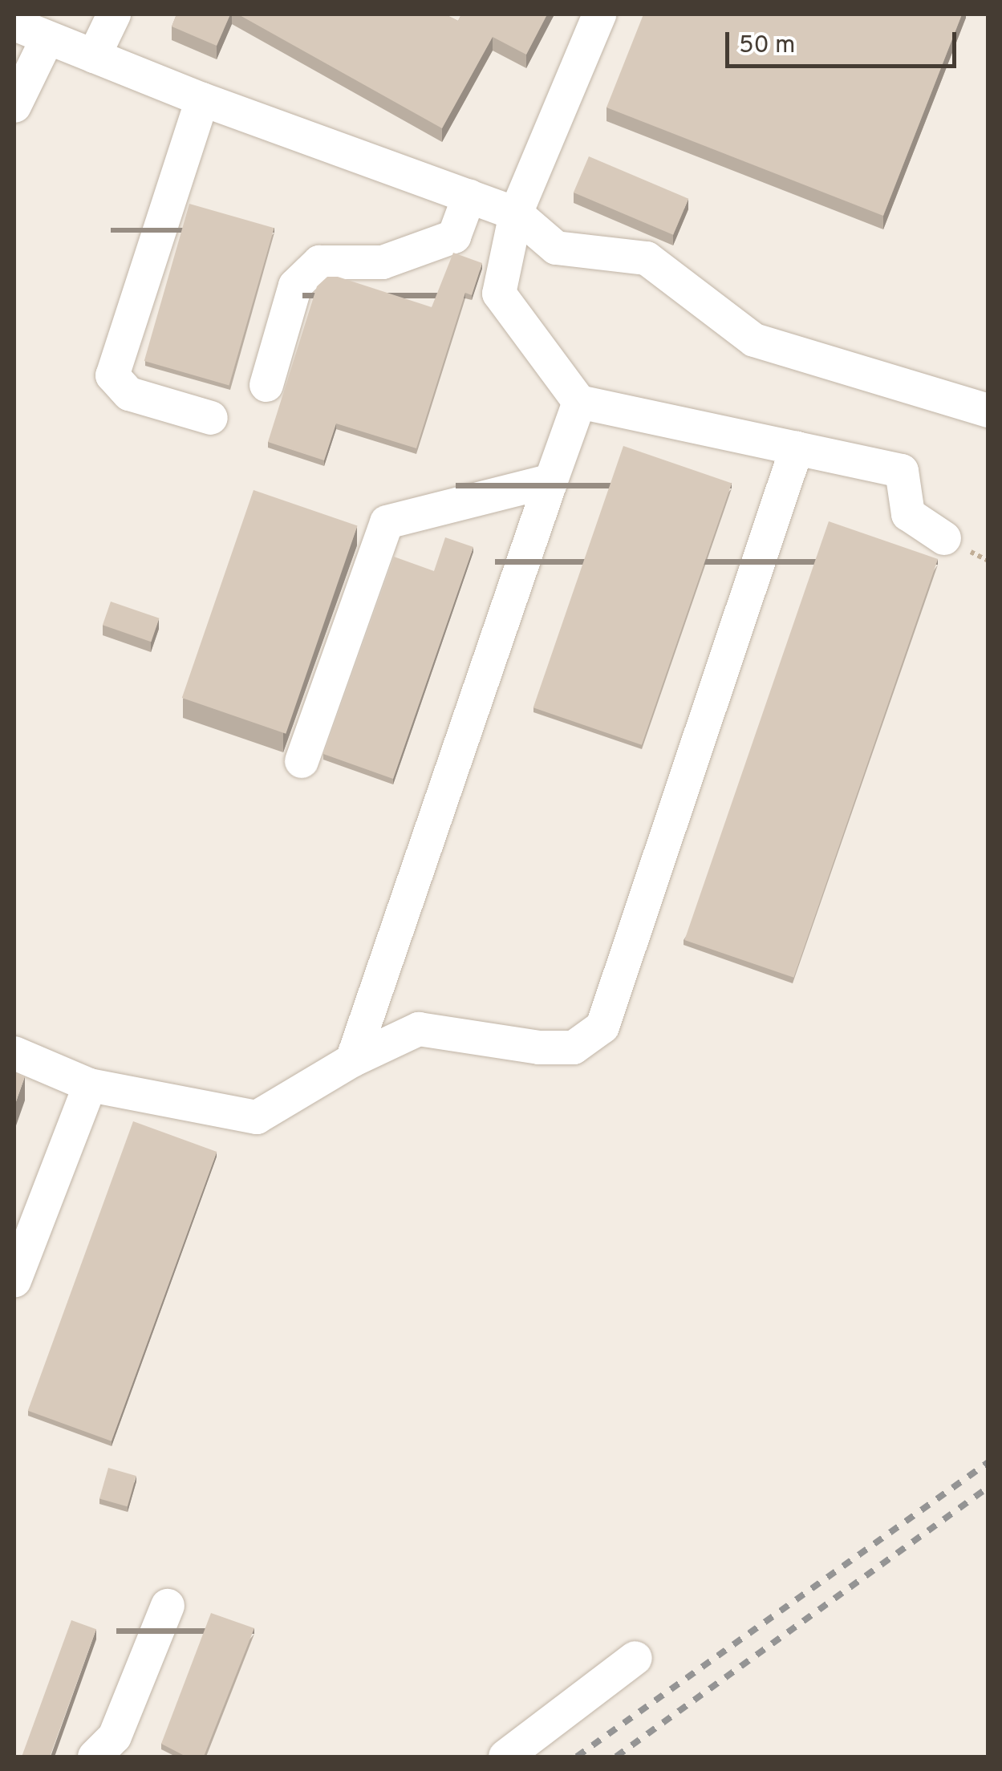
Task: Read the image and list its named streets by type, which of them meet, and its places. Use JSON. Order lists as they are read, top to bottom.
{
  "scale_bar": "50 m"
}
